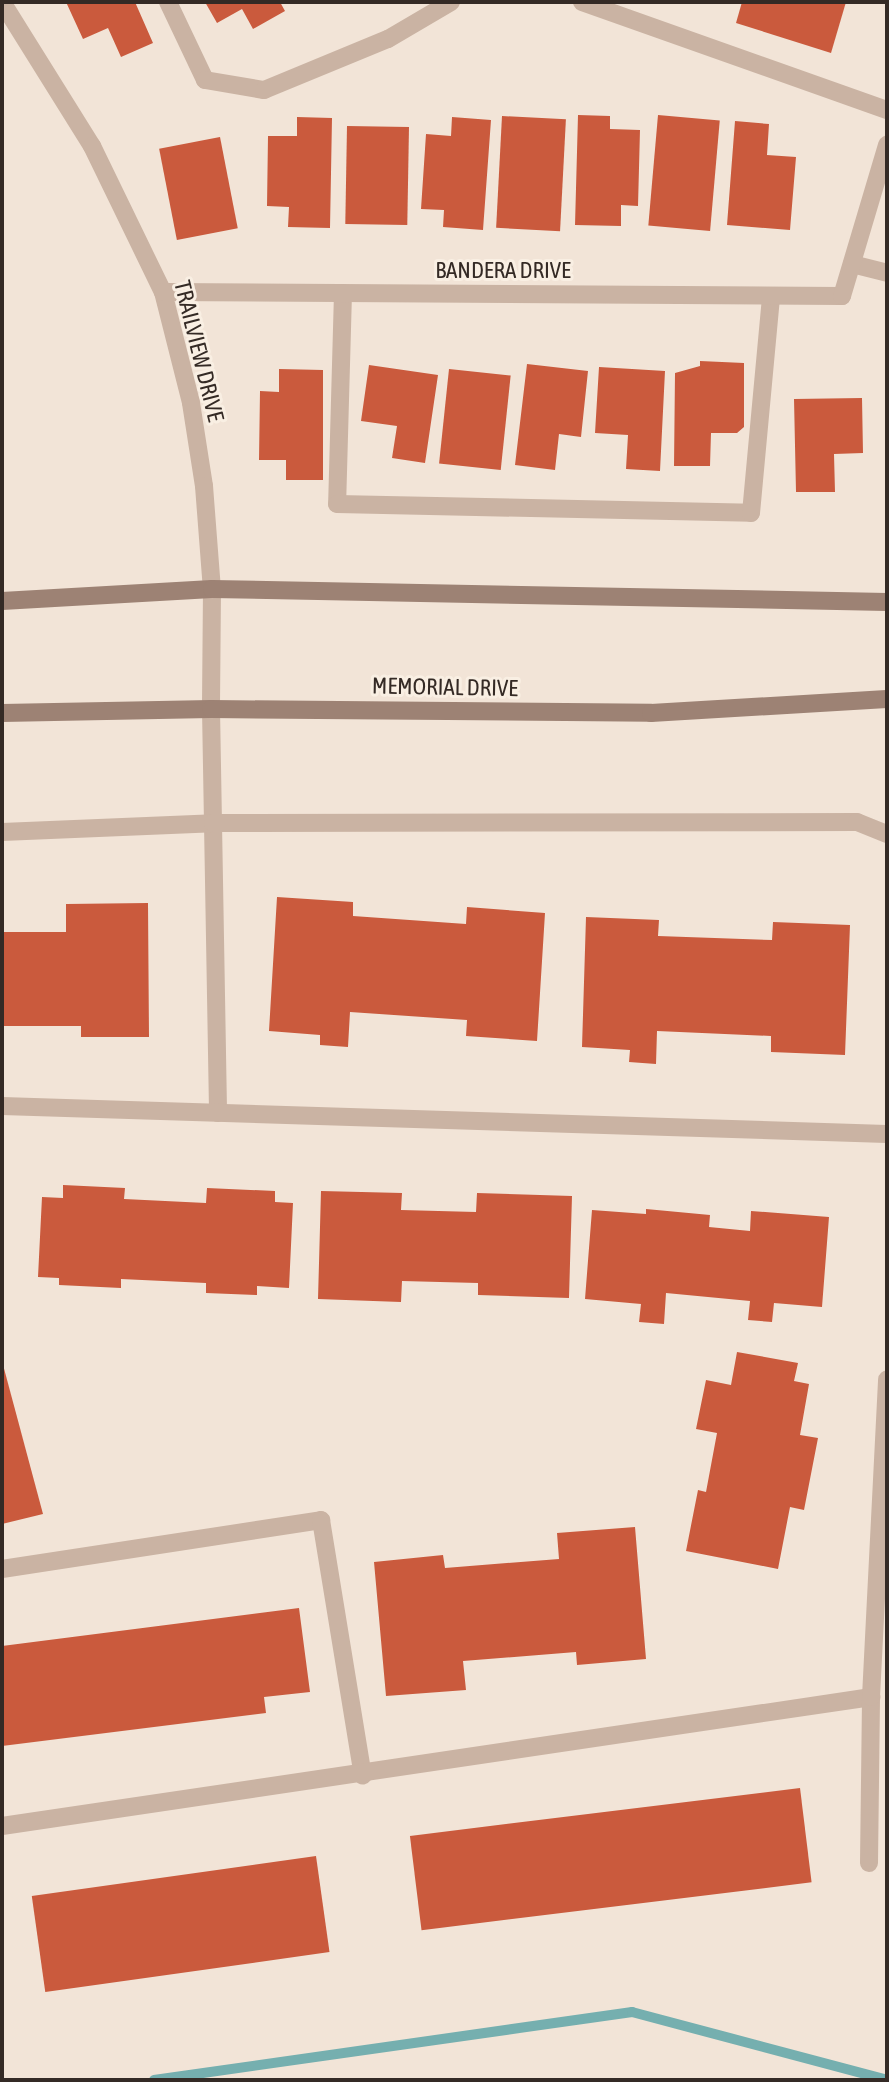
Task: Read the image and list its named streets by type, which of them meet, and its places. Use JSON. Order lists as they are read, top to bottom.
{
  "streets": {
    "main road": ["MEMORIAL DRIVE"],
    "street": ["BANDERA DRIVE", "TRAILVIEW DRIVE"]
  },
  "crossings": [
    ["BANDERA DRIVE", "TRAILVIEW DRIVE"],
    ["TRAILVIEW DRIVE", "MEMORIAL DRIVE"]
  ]
}
